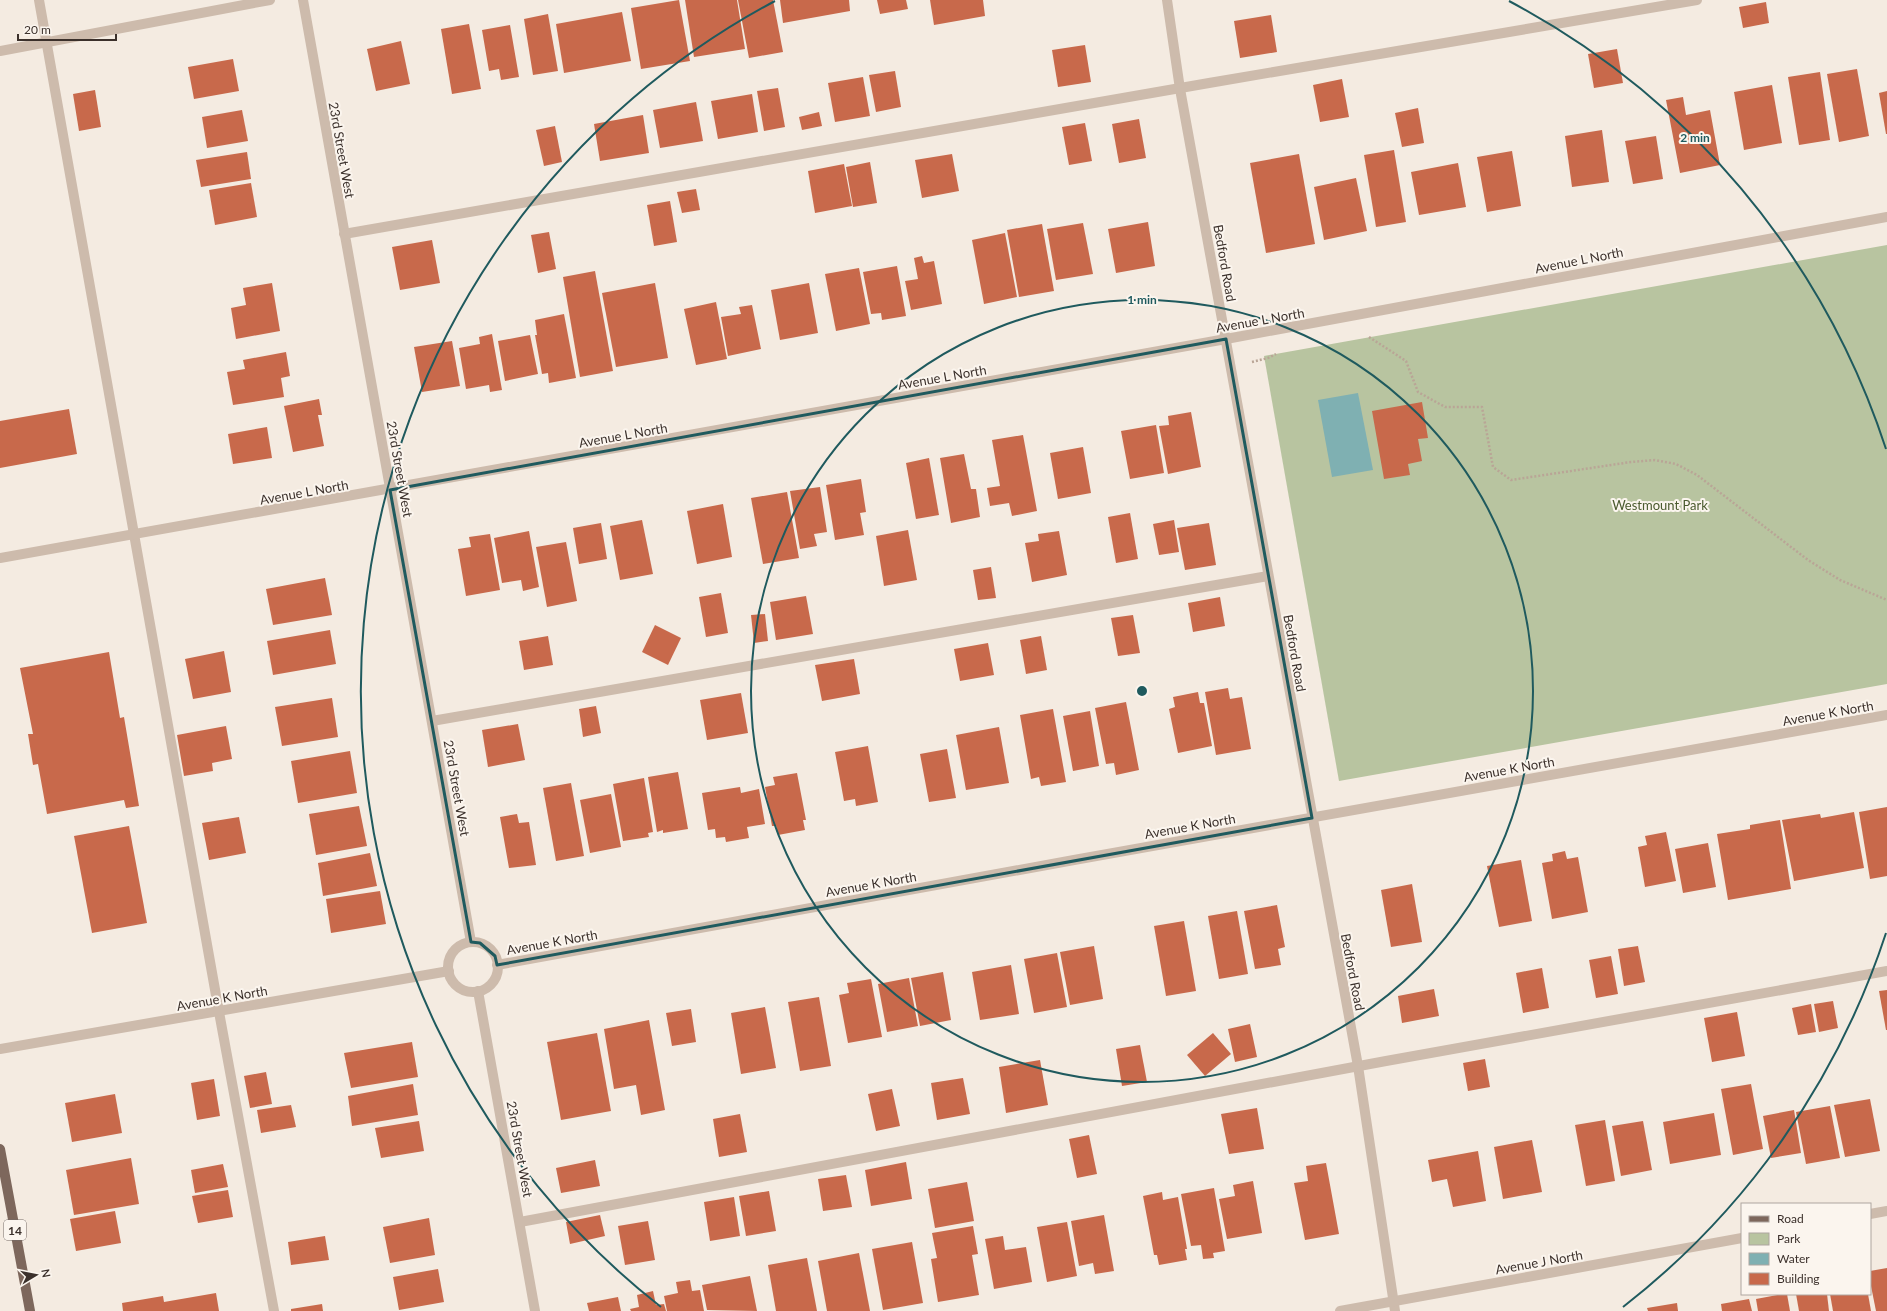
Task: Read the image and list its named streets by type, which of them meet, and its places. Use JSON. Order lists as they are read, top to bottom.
{
  "streets": {
    "main road": ["14"],
    "street": [
      "23rd Street West",
      "Avenue L North",
      "Bedford Road",
      "Avenue K North",
      "Avenue J North"
    ]
  },
  "crossings": [
    ["23rd Street West", "Avenue L North"],
    ["23rd Street West", "Avenue K North"],
    ["Avenue L North", "Bedford Road"],
    ["Bedford Road", "Avenue K North"],
    ["Bedford Road", "Avenue J North"]
  ],
  "parks": ["Westmount Park"],
  "legend": [
    "Road",
    "Park",
    "Water",
    "Building"
  ],
  "scale_bar": "20 m",
  "north": "right",
  "rings": ["2 min", "1 min"]
}
